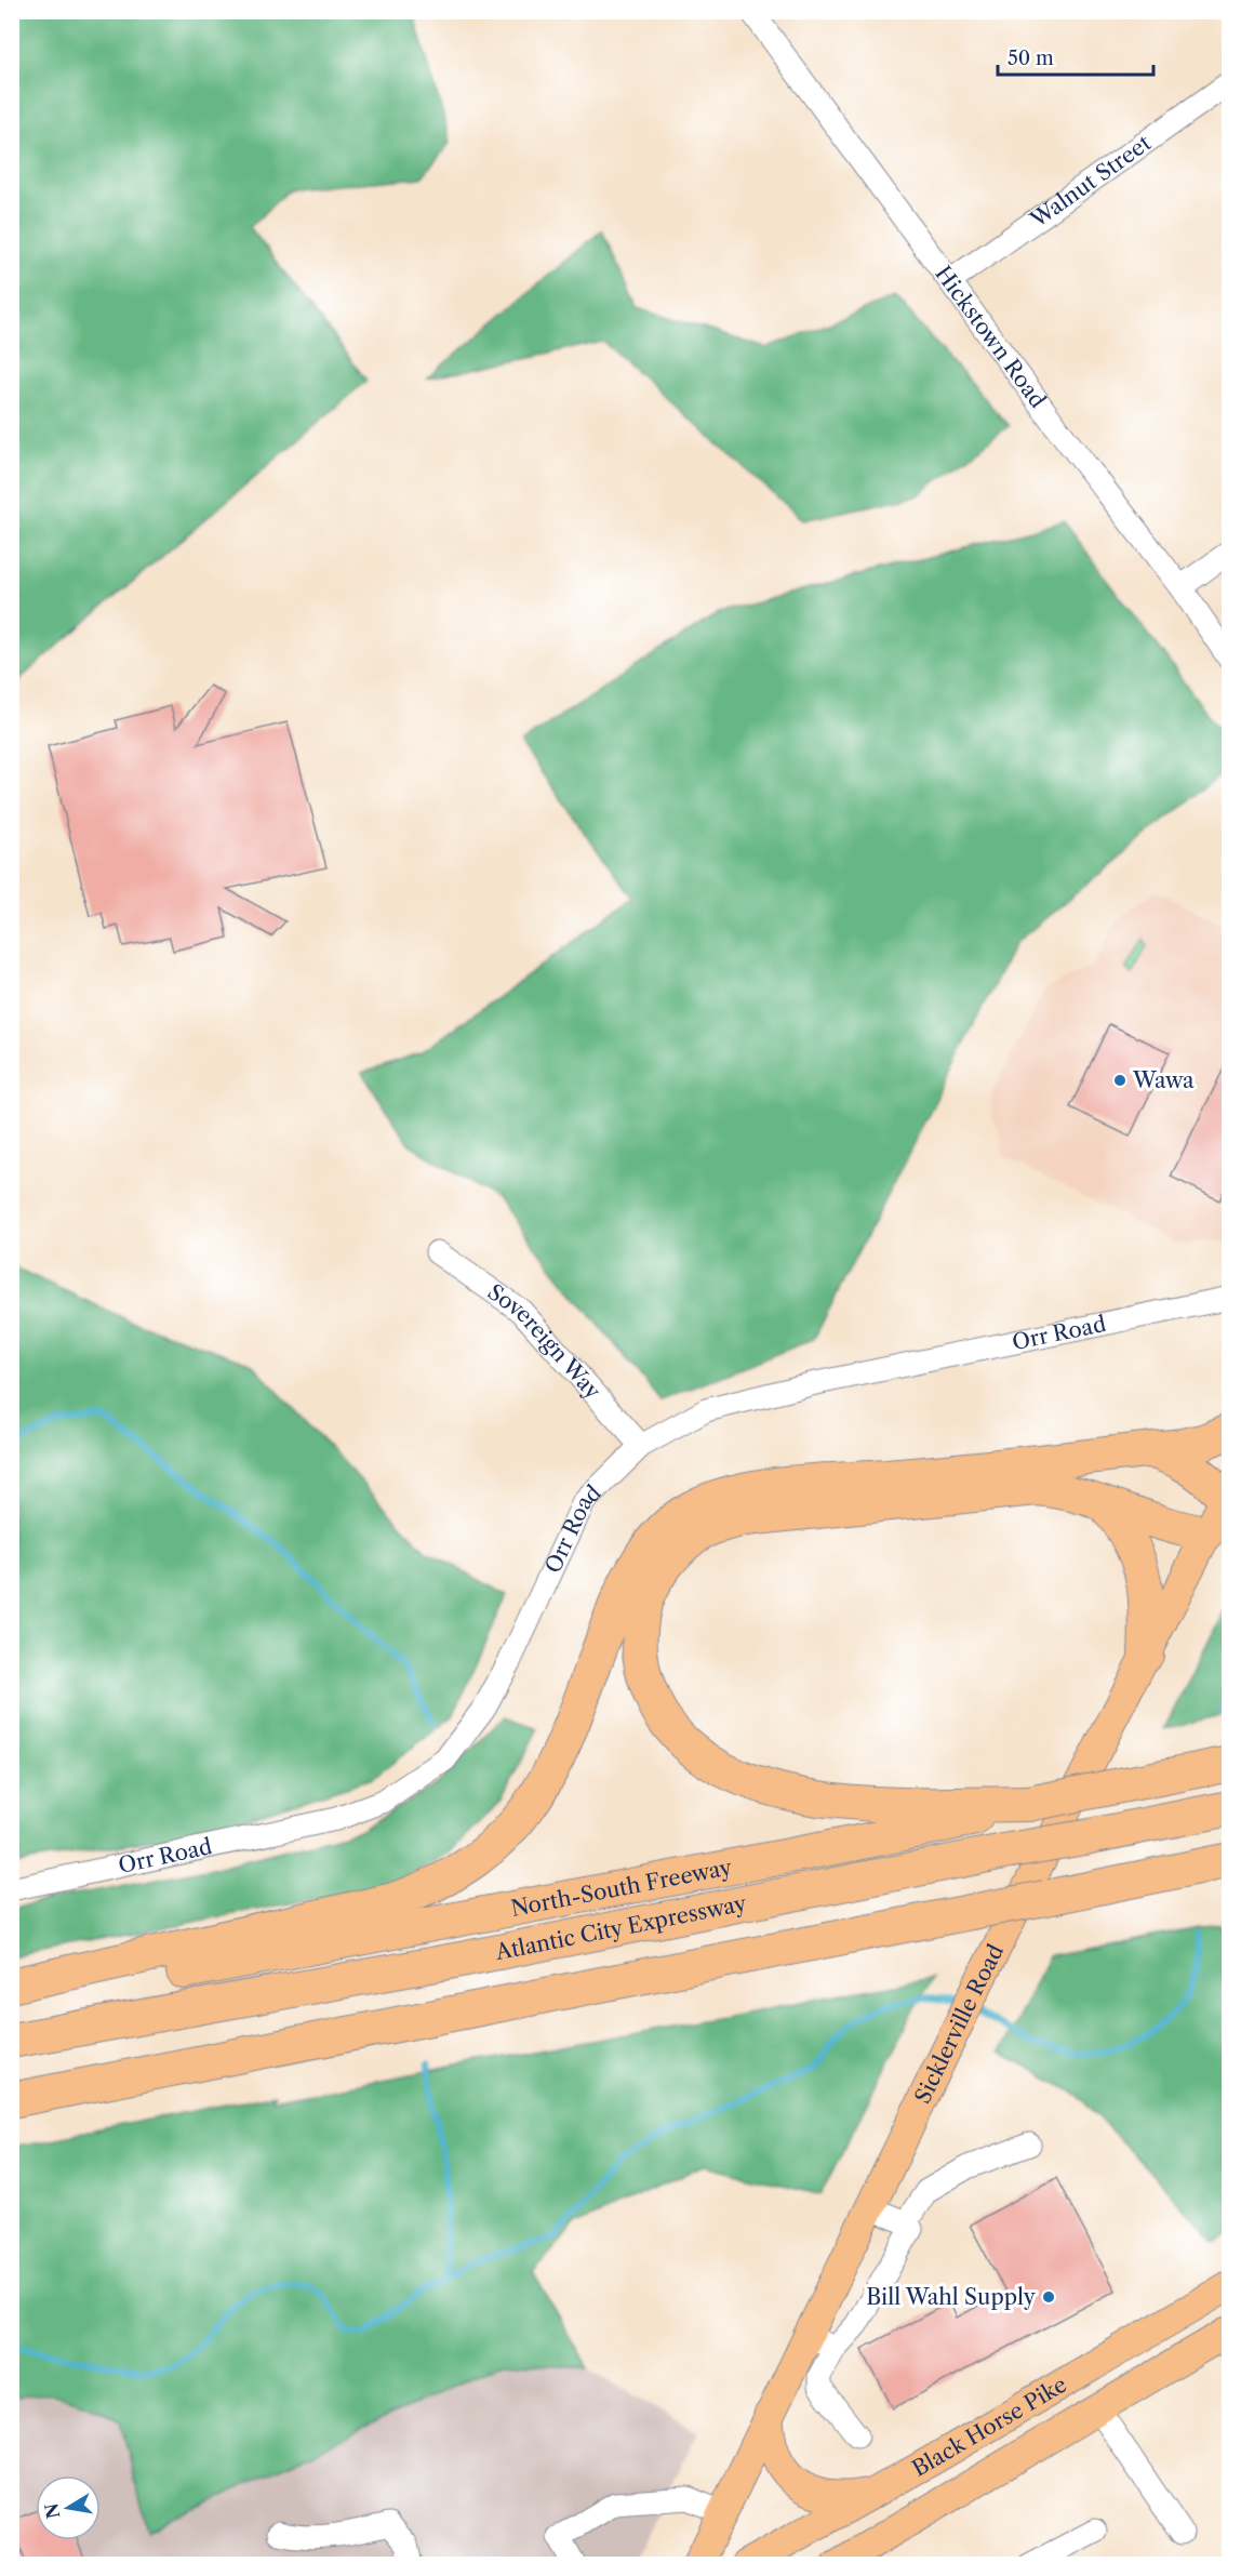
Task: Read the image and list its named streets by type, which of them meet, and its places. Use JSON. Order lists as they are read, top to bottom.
{
  "streets": {
    "highway": ["North-South Freeway", "Atlantic City Expressway"],
    "main road": ["Sicklerville Road", "Black Horse Pike"],
    "street": [
      "Walnut Street",
      "Hickstown Road",
      "Orr Road",
      "Sovereign Way"
    ]
  },
  "crossings": [
    ["Walnut Street", "Hickstown Road"],
    ["Orr Road", "Sovereign Way"]
  ],
  "places": ["Wawa", "Bill Wahl Supply"],
  "scale_bar": "50 m",
  "north": "left"
}
